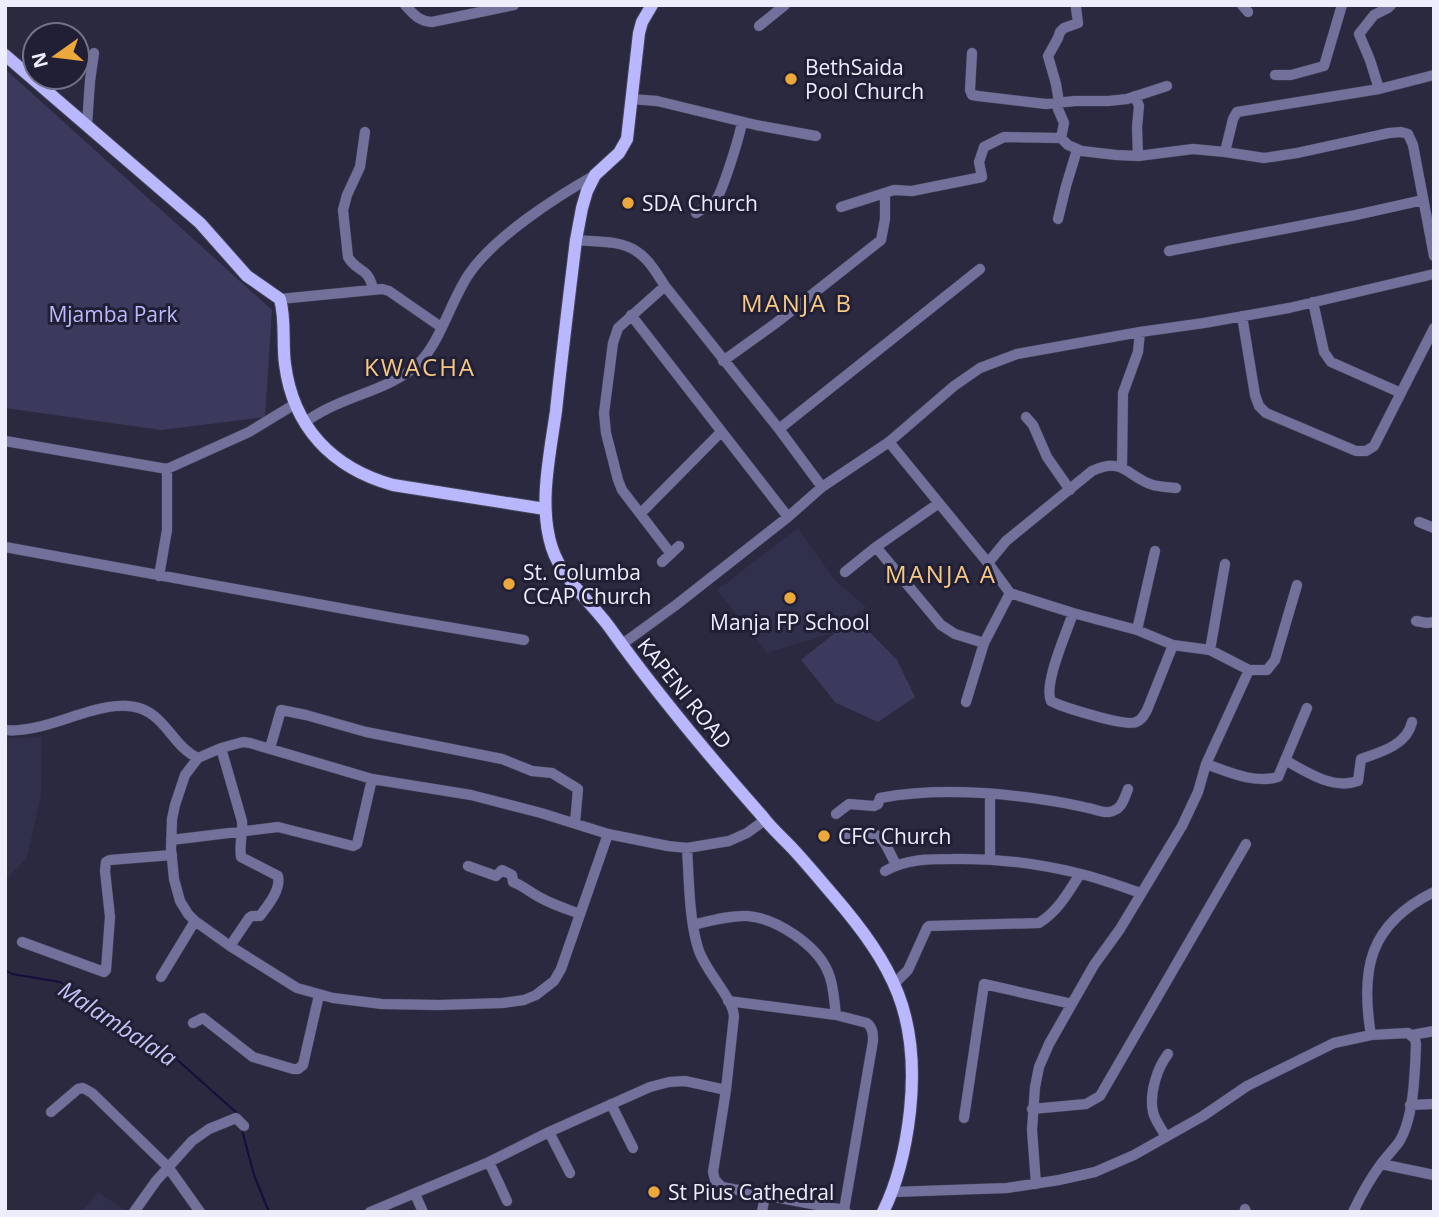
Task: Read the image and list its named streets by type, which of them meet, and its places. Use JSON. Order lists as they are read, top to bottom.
{
  "streets": {
    "main road": ["KAPENI ROAD"]
  },
  "districts": ["MANJA B", "KWACHA", "MANJA A"],
  "water": ["Malambalala"],
  "parks": ["Mjamba Park"],
  "places": [
    "BethSaida Pool Church",
    "SDA Church",
    "St. Columba CCAP Church",
    "Manja FP School",
    "CFC Church",
    "St Pius Cathedral"
  ],
  "north": "left"
}
